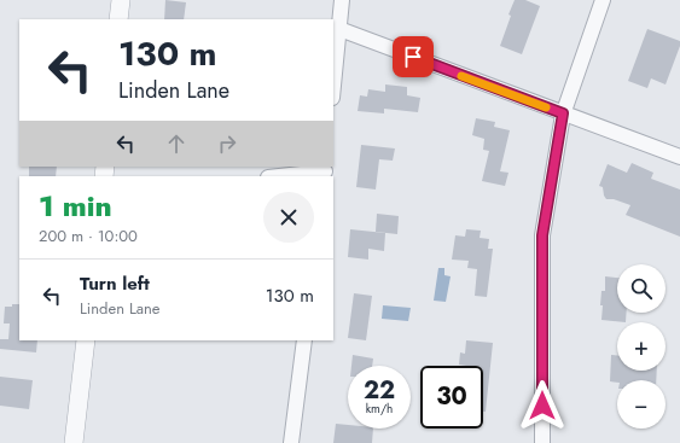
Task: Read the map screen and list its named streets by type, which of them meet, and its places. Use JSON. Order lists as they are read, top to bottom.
{
  "page": {
    "turn": ["130 m", "Linden Lane"],
    "heading": ["1 min", "200 m · 10:00"],
    "list": [
      {
        "name": "Turn left",
        "note": "Linden Lane",
        "value": "130 m"
      }
    ],
    "map_buttons": ["+", "−"],
    "speed": "22 km/h",
    "limit": "30"
  }
}
